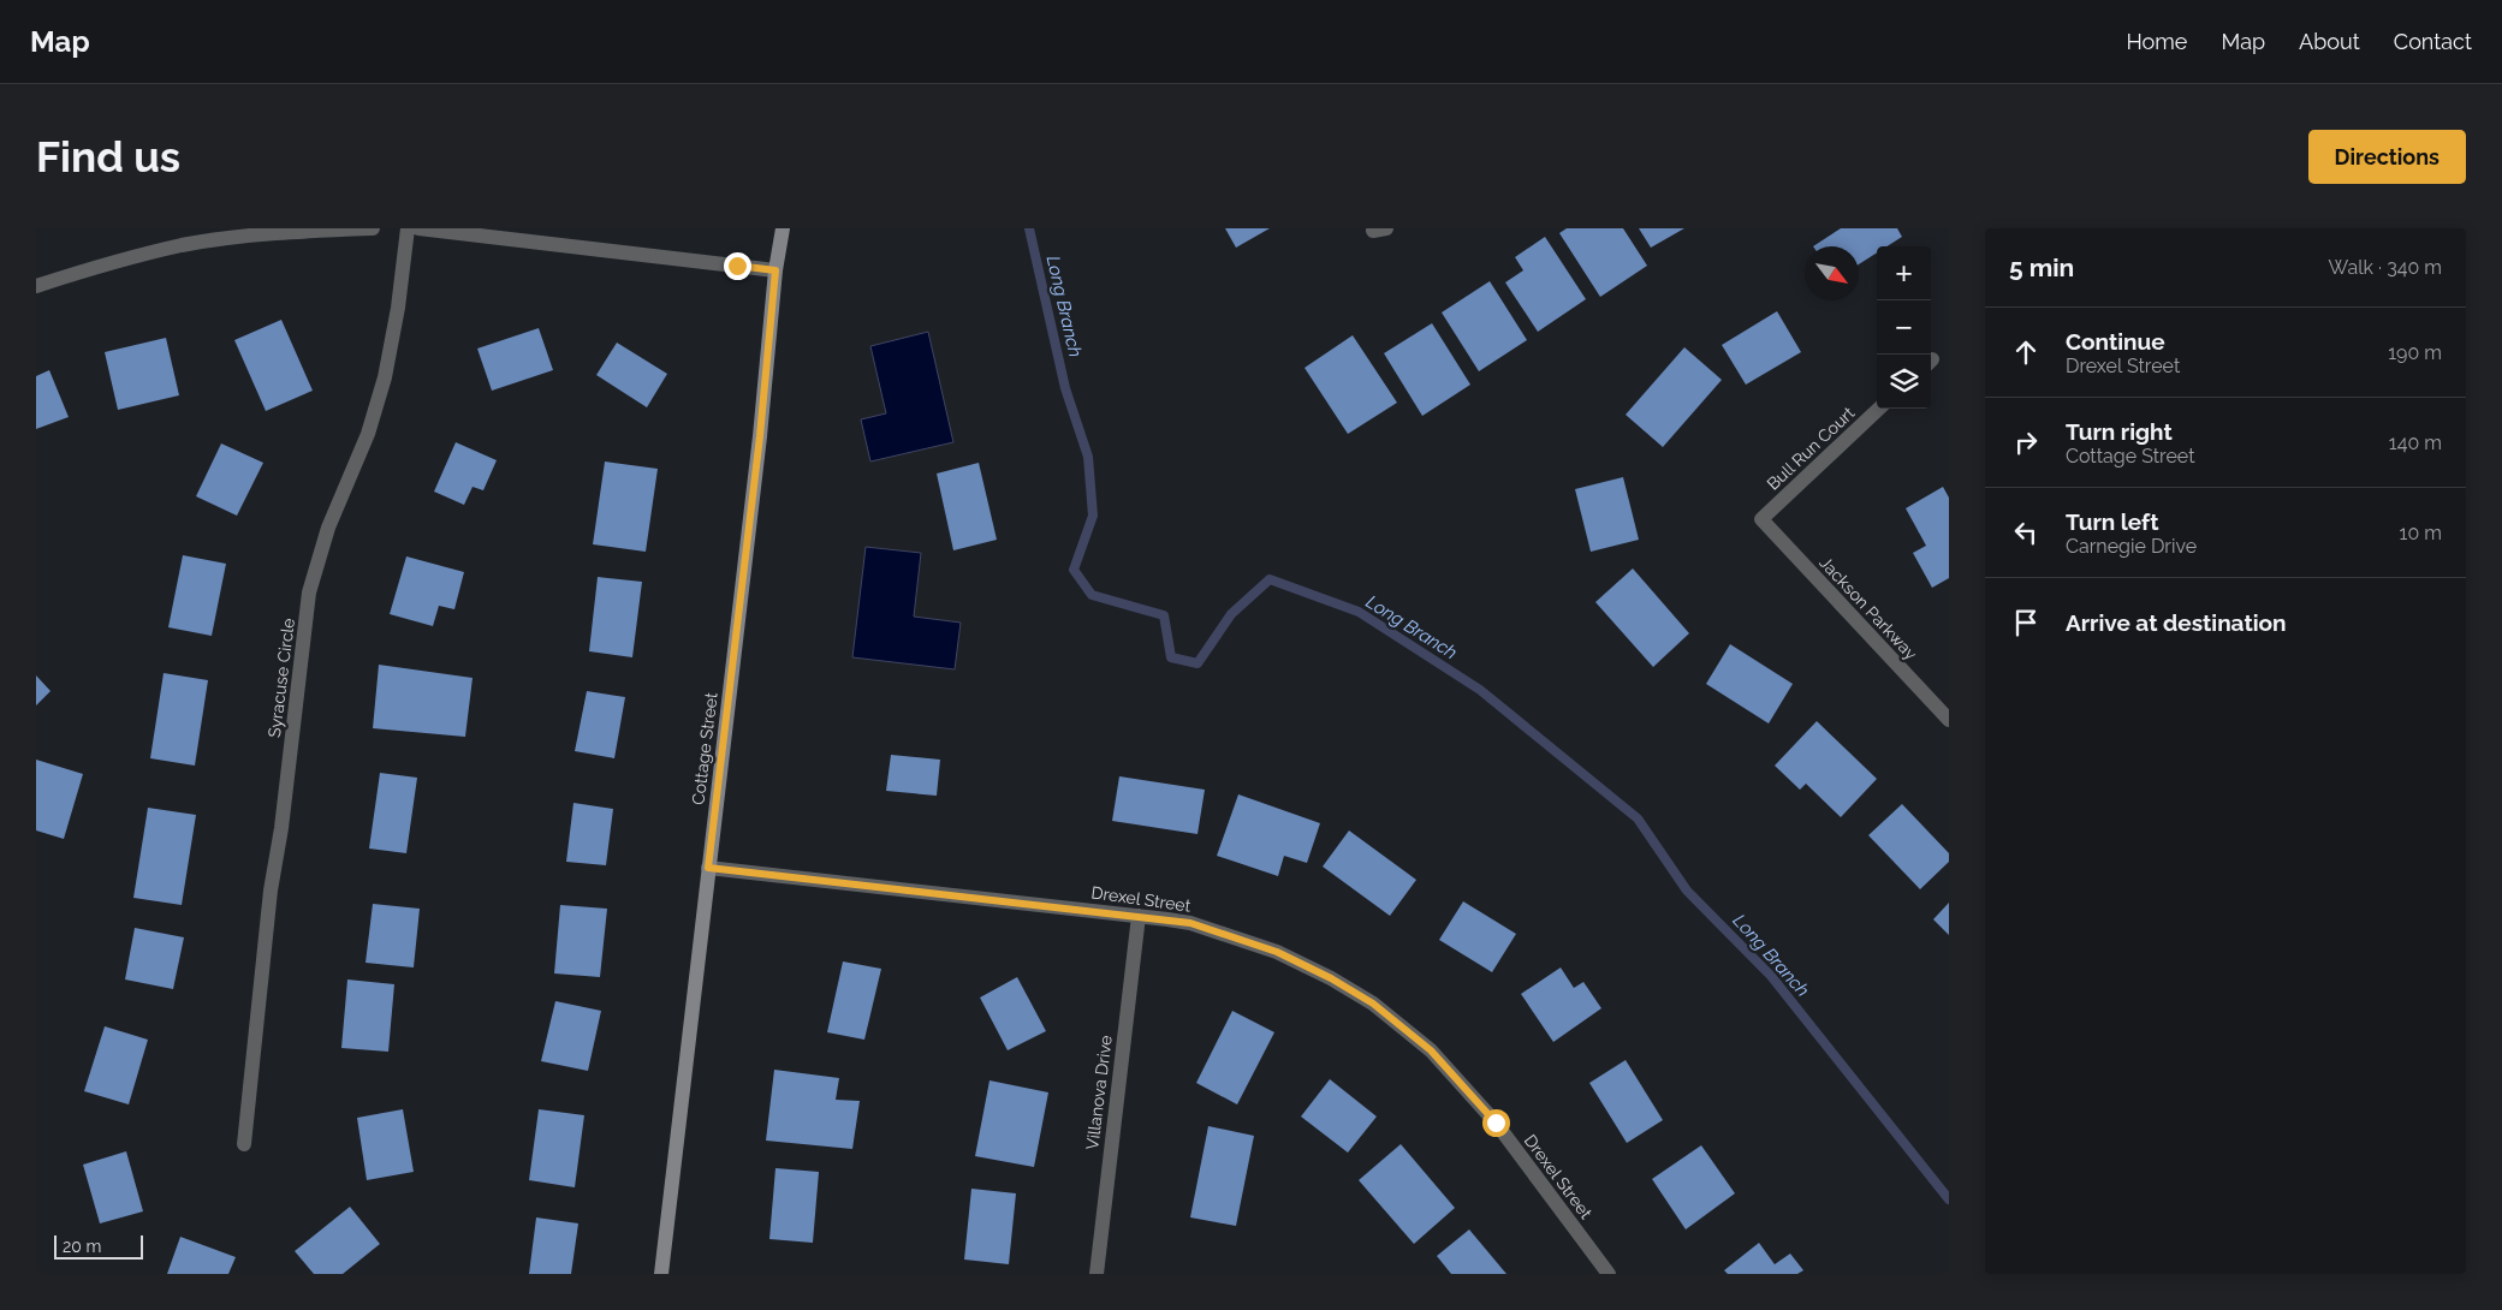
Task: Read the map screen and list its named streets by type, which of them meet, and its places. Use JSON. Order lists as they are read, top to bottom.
{
  "streets": {
    "street": [
      "Bull Run Court",
      "Jackson Parkway",
      "Syracuse Circle",
      "Cottage Street",
      "Drexel Street",
      "Villanova Drive"
    ]
  },
  "crossings": [
    ["Bull Run Court", "Jackson Parkway"],
    ["Cottage Street", "Drexel Street"],
    ["Drexel Street", "Villanova Drive"]
  ],
  "water": ["Long Branch"],
  "scale_bar": "20 m",
  "north": "bottom right",
  "page": {
    "header": "Map",
    "nav": [
      "Home",
      "Map",
      "About",
      "Contact"
    ],
    "buttons": "Directions",
    "title": "Find us",
    "heading": ["5 min", "Walk · 340 m"],
    "map_buttons": ["+", "−"],
    "list": [
      ["Continue", "Drexel Street", "190 m"],
      ["Turn right", "Cottage Street", "140 m"],
      ["Turn left", "Carnegie Drive", "10 m"],
      "Arrive at destination"
    ],
    "scale": "20 m"
  }
}
